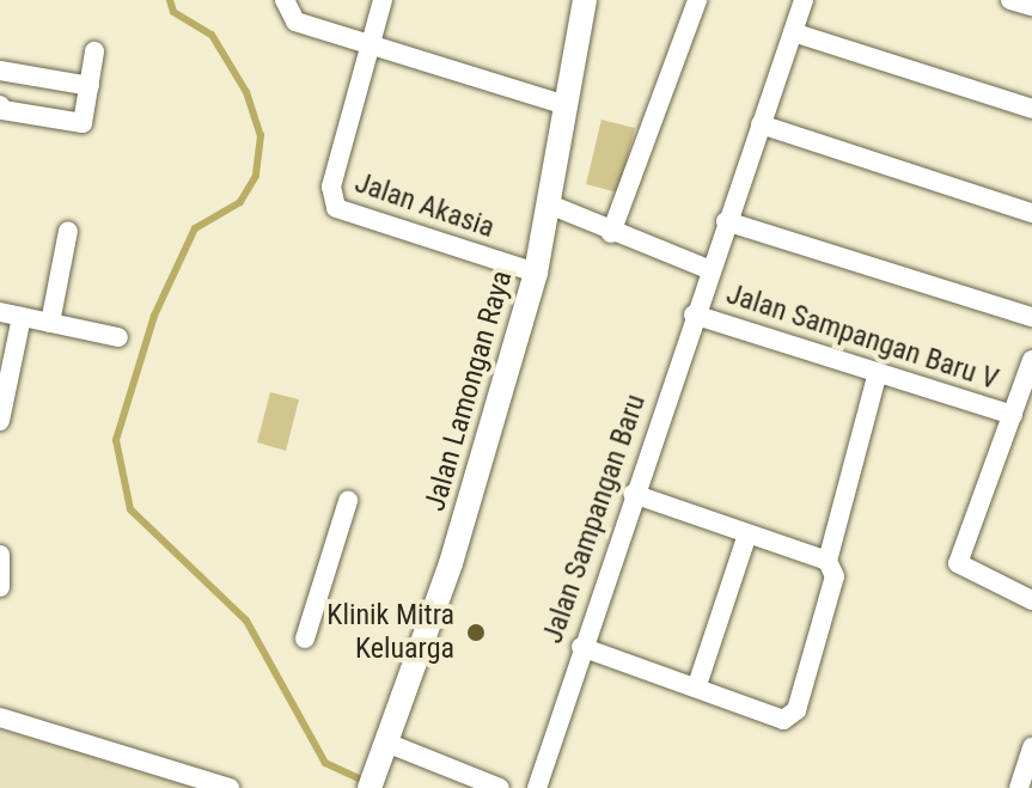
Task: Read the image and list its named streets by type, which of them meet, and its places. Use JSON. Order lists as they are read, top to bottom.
{
  "streets": {
    "street": [
      "Jalan Akasia",
      "Jalan Sampangan Baru V",
      "Jalan Lamongan Raya",
      "Jalan Sampangan Baru"
    ]
  },
  "crossings": [
    ["Jalan Akasia", "Jalan Lamongan Raya"],
    ["Jalan Sampangan Baru V", "Jalan Sampangan Baru"]
  ],
  "places": ["Klinik Mitra Keluarga"]
}
